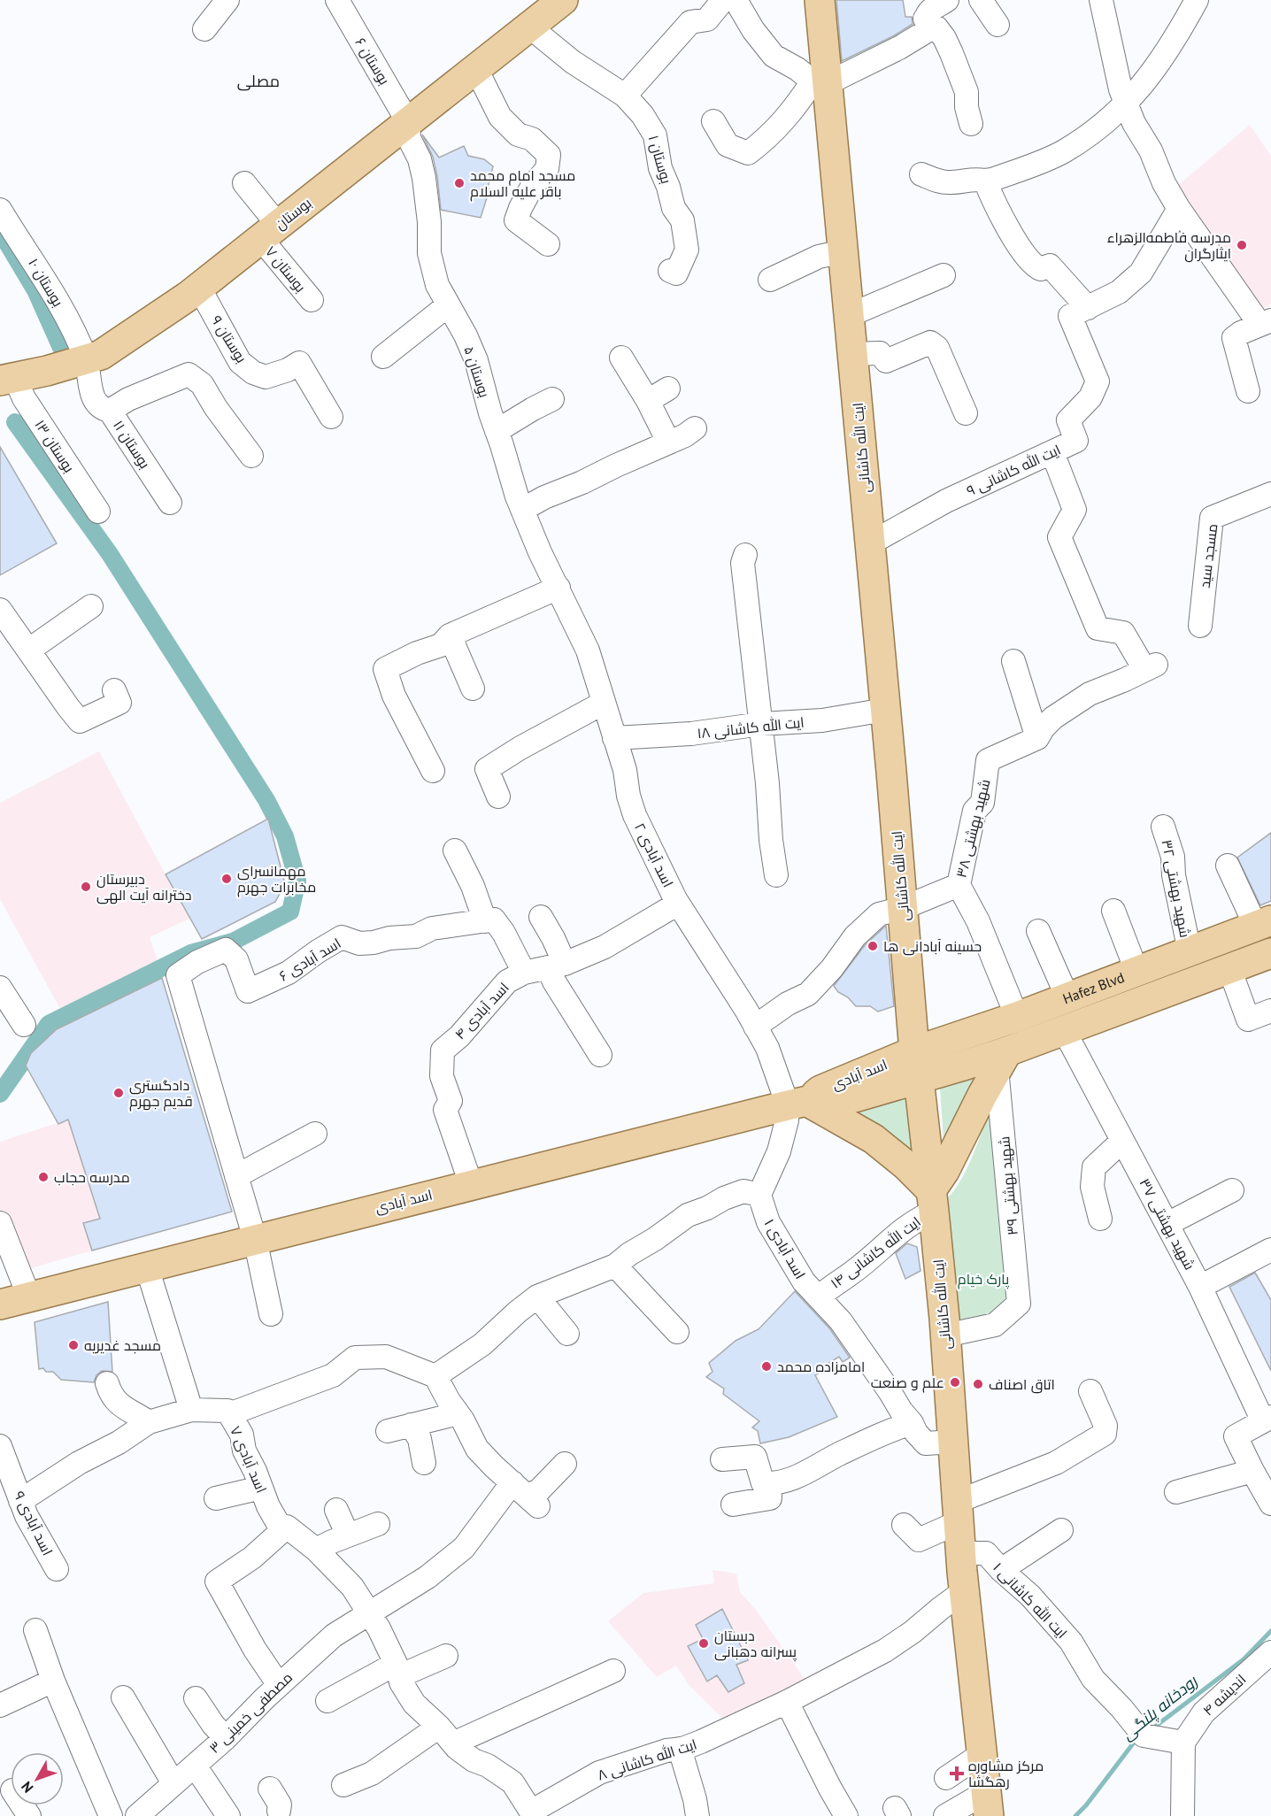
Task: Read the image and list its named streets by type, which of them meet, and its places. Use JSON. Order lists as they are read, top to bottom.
{
  "streets": {
    "main road": [
      "بوستان",
      "ایت الله کاشانی",
      "Hafez Blvd",
      "اسد آبادی"
    ],
    "street": [
      "بوستان ۶",
      "بوستان ۱",
      "بوستان ۷",
      "بوستان ۱۰",
      "بوستان ۹",
      "بوستان ۵",
      "بوستان ۱۱",
      "بوستان ۱۳",
      "ایت الله کاشانی ۹",
      "مسجد سید",
      "ایت الله کاشانی ۱۸",
      "شهید بهشتی ۳۸",
      "اسد آبادی ۲",
      "شهید بهشتی ۳۲",
      "اسد آبادی ۶",
      "اسد آبادی ۴",
      "شهید بهشتی ۳۹",
      "شهید بهشتی ۳۷",
      "اسد آبادی ۱",
      "ایت الله کاشانی ۱۴",
      "اسد آبادی ۷",
      "اسد آبادی ۹",
      "ایت الله کاشانی ۱",
      "اندیشه ۴",
      "مصطفی خمینی ۳",
      "ایت الله کاشانی ۸"
    ]
  },
  "crossings": [
    ["بوستان ۶", "بوستان"],
    ["بوستان ۶", "بوستان ۵"],
    ["بوستان ۱", "بوستان"],
    ["بوستان", "بوستان ۷"],
    ["بوستان", "بوستان ۱۰"],
    ["بوستان", "بوستان ۹"],
    ["بوستان", "بوستان ۵"],
    ["بوستان", "بوستان ۱۱"],
    ["بوستان", "بوستان ۱۳"],
    ["بوستان ۱۰", "بوستان ۱۱"],
    ["بوستان ۵", "اسد آبادی ۲"],
    ["ایت الله کاشانی", "ایت الله کاشانی ۹"],
    ["ایت الله کاشانی", "ایت الله کاشانی ۱۸"],
    ["ایت الله کاشانی", "Hafez Blvd"],
    ["ایت الله کاشانی", "اسد آبادی"],
    ["ایت الله کاشانی", "شهید بهشتی ۳۹"],
    ["ایت الله کاشانی", "اسد آبادی ۱"],
    ["ایت الله کاشانی", "ایت الله کاشانی ۱۴"],
    ["ایت الله کاشانی", "ایت الله کاشانی ۱"],
    ["ایت الله کاشانی", "ایت الله کاشانی ۸"],
    ["ایت الله کاشانی ۹", "شهید بهشتی ۳۸"],
    ["ایت الله کاشانی ۱۸", "اسد آبادی ۲"],
    ["شهید بهشتی ۳۸", "Hafez Blvd"],
    ["اسد آبادی ۲", "اسد آبادی ۴"],
    ["اسد آبادی ۲", "اسد آبادی"],
    ["شهید بهشتی ۳۲", "Hafez Blvd"],
    ["اسد آبادی ۶", "اسد آبادی"],
    ["Hafez Blvd", "اسد آبادی"],
    ["Hafez Blvd", "شهید بهشتی ۳۹"],
    ["Hafez Blvd", "شهید بهشتی ۳۷"],
    ["اسد آبادی ۴", "اسد آبادی"],
    ["اسد آبادی ۱", "ایت الله کاشانی ۱۴"],
    ["اسد آبادی ۷", "اسد آبادی ۹"],
    ["اسد آبادی ۷", "ایت الله کاشانی ۸"],
    ["ایت الله کاشانی ۱", "اندیشه ۴"],
    ["مصطفی خمینی ۳", "ایت الله کاشانی ۸"]
  ],
  "districts": ["مصلی"],
  "water": ["رودخانه پلنگی"],
  "parks": ["پارک خیام"],
  "places": {
    "other": [
      "مسجد امام محمد باقر علیه السلام",
      "مدرسه ‌فاطمه‌الزهراء ایثارگران",
      "مهمانسرای مخابرات جهرم",
      "دبیرستان دخترانه آیت الهی",
      "حسینه آبادانی ها",
      "دادگستری قدیم جهرم",
      "مدرسه حجاب",
      "مسجد غدیریه",
      "امامزاده محمد",
      "علم و صنعت",
      "اتاق اصناف",
      "دبستان پسرانه دهبانی"
    ],
    "health": ["مرکز مشاوره رهگشا"]
  },
  "north": "bottom left"
}
